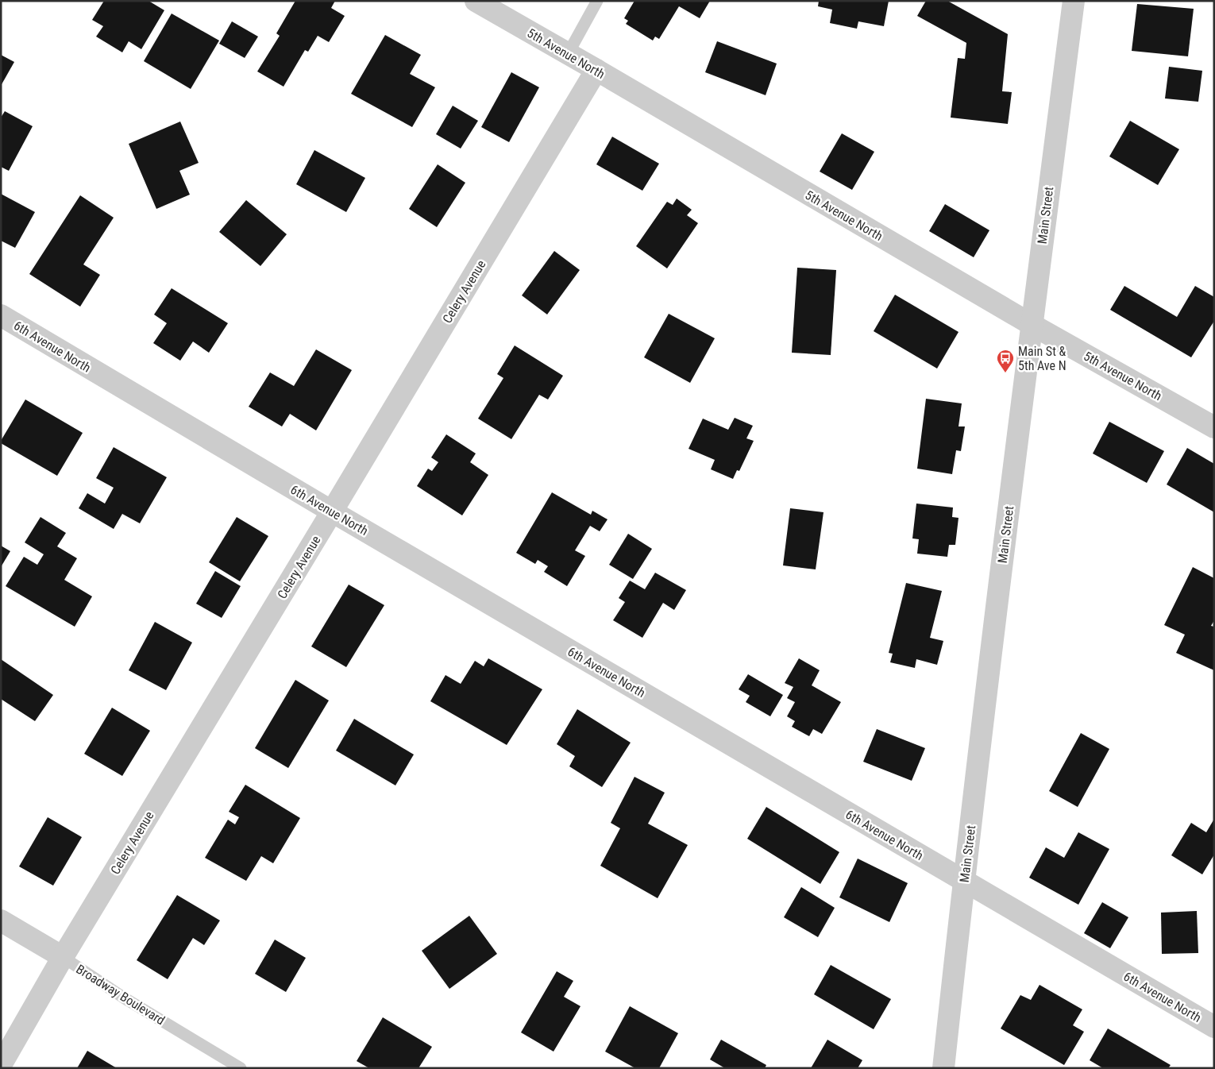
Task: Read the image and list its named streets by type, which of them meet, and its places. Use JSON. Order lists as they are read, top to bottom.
{
  "streets": {
    "street": [
      "5th Avenue North",
      "Main Street",
      "Celery Avenue",
      "6th Avenue North",
      "Broadway Boulevard"
    ]
  },
  "crossings": [
    ["5th Avenue North", "Main Street"],
    ["5th Avenue North", "Celery Avenue"],
    ["Main Street", "6th Avenue North"],
    ["Celery Avenue", "6th Avenue North"],
    ["Celery Avenue", "Broadway Boulevard"]
  ],
  "places": {
    "bus stop": ["Main St & 5th Ave N"]
  }
}
